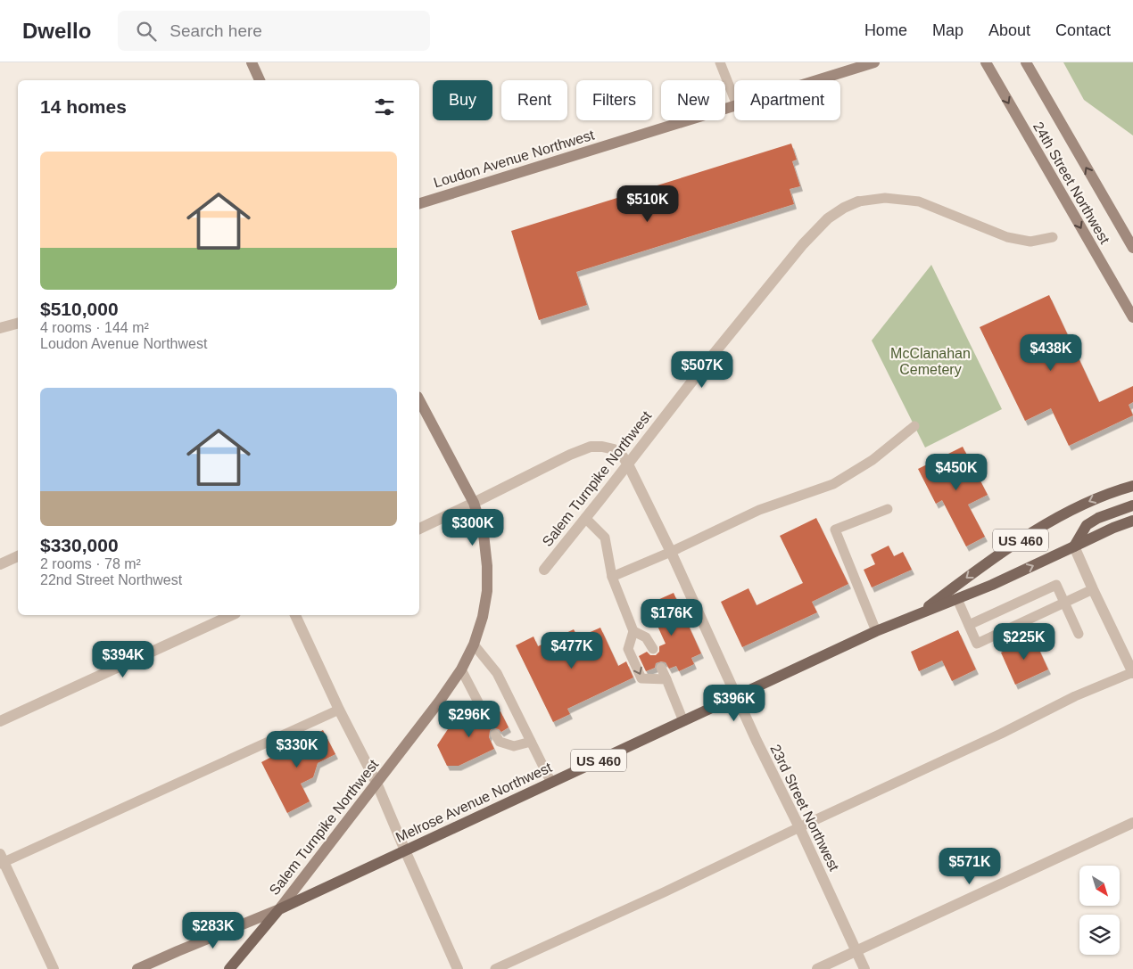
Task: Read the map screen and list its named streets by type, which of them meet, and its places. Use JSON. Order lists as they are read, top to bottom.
{
  "streets": {
    "main road": ["Salem Turnpike Northwest", "US 460", "Melrose Avenue Northwest"],
    "street": ["Loudon Avenue Northwest", "24th Street Northwest", "23rd Street Northwest"]
  },
  "crossings": [
    ["Salem Turnpike Northwest", "Melrose Avenue Northwest"],
    ["Salem Turnpike Northwest", "23rd Street Northwest"],
    ["Melrose Avenue Northwest", "23rd Street Northwest"]
  ],
  "parks": ["McClanahan Cemetery"],
  "north": "bottom right",
  "page": {
    "header": "Dwello",
    "search": "Search here",
    "nav": [
      "Home",
      "Map",
      "About",
      "Contact"
    ],
    "chip": [
      "Buy",
      "Rent",
      "Filters",
      "New",
      "Apartment"
    ],
    "heading": "14 homes",
    "list": [
      {
        "name": "$510,000",
        "note": "4 rooms · 144 m² · Loudon Avenue Northwest"
      },
      {
        "name": "$330,000",
        "note": "2 rooms · 78 m² · 22nd Street Northwest"
      }
    ],
    "price": [
      "$510K",
      "$438K",
      "$507K",
      "$450K",
      "$300K",
      "$176K",
      "$225K",
      "$477K",
      "$394K",
      "$396K",
      "$296K",
      "$330K",
      "$571K",
      "$283K"
    ]
  }
}
